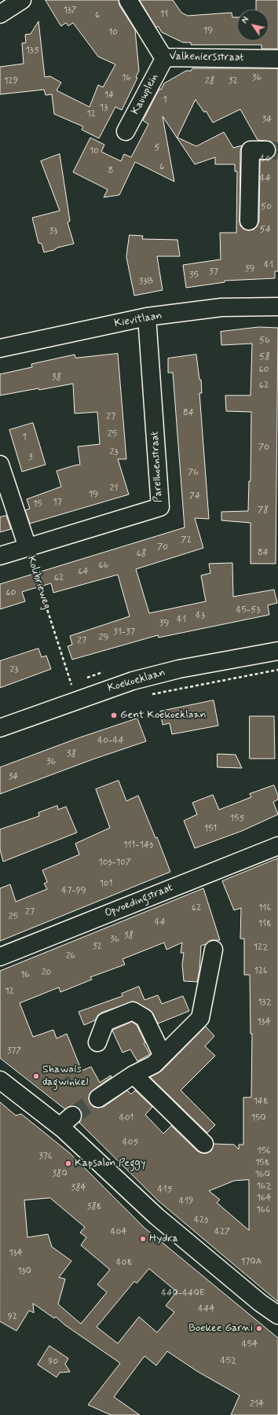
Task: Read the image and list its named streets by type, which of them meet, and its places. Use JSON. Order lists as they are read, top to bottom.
{
  "streets": {
    "street": [
      "Valkeniersstraat",
      "Kauwplein",
      "Kievitlaan",
      "Parelhoenstraat",
      "Kolibrieweg",
      "Koekoeklaan",
      "Opvoedingstraat"
    ]
  },
  "crossings": [
    ["Valkeniersstraat", "Kauwplein"],
    ["Kievitlaan", "Parelhoenstraat"],
    ["Parelhoenstraat", "Kolibrieweg"],
    ["Kolibrieweg", "Koekoeklaan"]
  ],
  "places": [
    "Gent Koekoeklaan",
    "Shawais dagwinkel",
    "Kapsalon Peggy",
    "Hydra",
    "Boekee Garni"
  ],
  "house_numbers": [
    "137",
    "11",
    "6",
    "19",
    "10",
    "135",
    "16",
    "36",
    "129",
    "28",
    "32",
    "14",
    "1",
    "13",
    "12",
    "34",
    "5",
    "10",
    "40",
    "6",
    "8",
    "44",
    "50",
    "54",
    "33",
    "41",
    "39",
    "37",
    "35",
    "33B",
    "56",
    "58",
    "60",
    "38",
    "62",
    "84",
    "27",
    "25",
    "1",
    "70",
    "23",
    "3",
    "76",
    "21",
    "19",
    "74",
    "17",
    "15",
    "78",
    "72",
    "70",
    "84",
    "68",
    "66",
    "64",
    "62",
    "60",
    "45-53",
    "43",
    "41",
    "39",
    "31-37",
    "29",
    "27",
    "23",
    "40-44",
    "38",
    "36",
    "34",
    "155",
    "151",
    "111-143",
    "103-107",
    "101",
    "47-99",
    "62",
    "116",
    "27",
    "25",
    "44",
    "118",
    "38",
    "36",
    "32",
    "122",
    "26",
    "126",
    "20",
    "16",
    "12",
    "132",
    "134",
    "377",
    "148",
    "401",
    "150",
    "405",
    "156",
    "376",
    "158",
    "380",
    "160",
    "162",
    "384",
    "415",
    "164",
    "419",
    "388",
    "166",
    "423",
    "404",
    "427",
    "134",
    "170A",
    "408",
    "130",
    "440-440E",
    "444",
    "92",
    "454",
    "452",
    "90",
    "214"
  ],
  "north": "top left"
}
